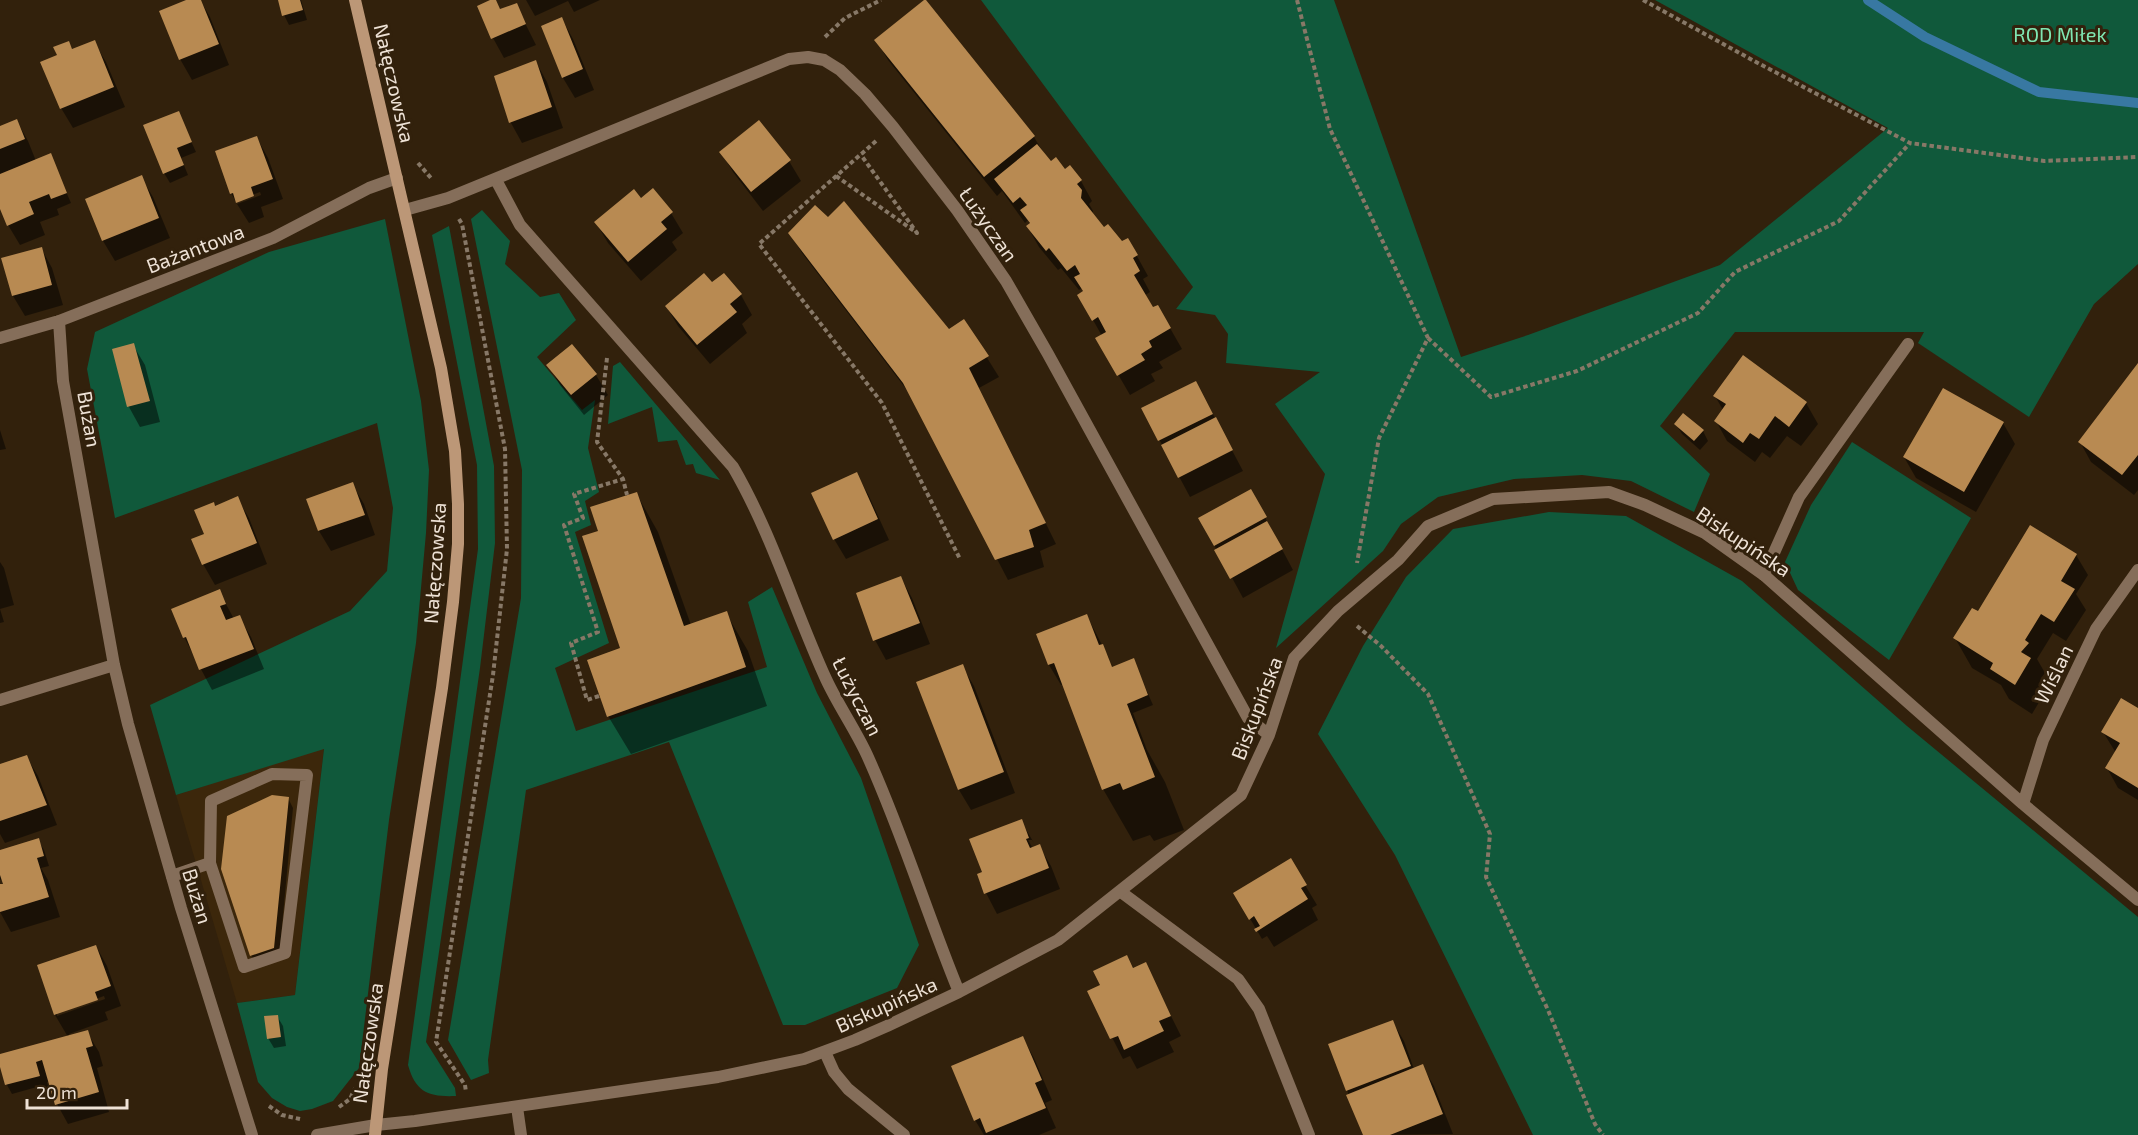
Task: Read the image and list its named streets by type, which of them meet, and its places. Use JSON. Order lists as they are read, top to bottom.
{
  "streets": {
    "main road": ["Nałęczowska"],
    "street": [
      "Łużyczan",
      "Bażantowa",
      "Bużan",
      "Biskupińska",
      "Wiślan"
    ]
  },
  "crossings": [
    ["Nałęczowska", "Bażantowa"],
    ["Nałęczowska", "Biskupińska"],
    ["Łużyczan", "Biskupińska"],
    ["Bażantowa", "Bużan"],
    ["Biskupińska", "Wiślan"]
  ],
  "parks": ["ROD Miłek"],
  "scale_bar": "20 m"
}
